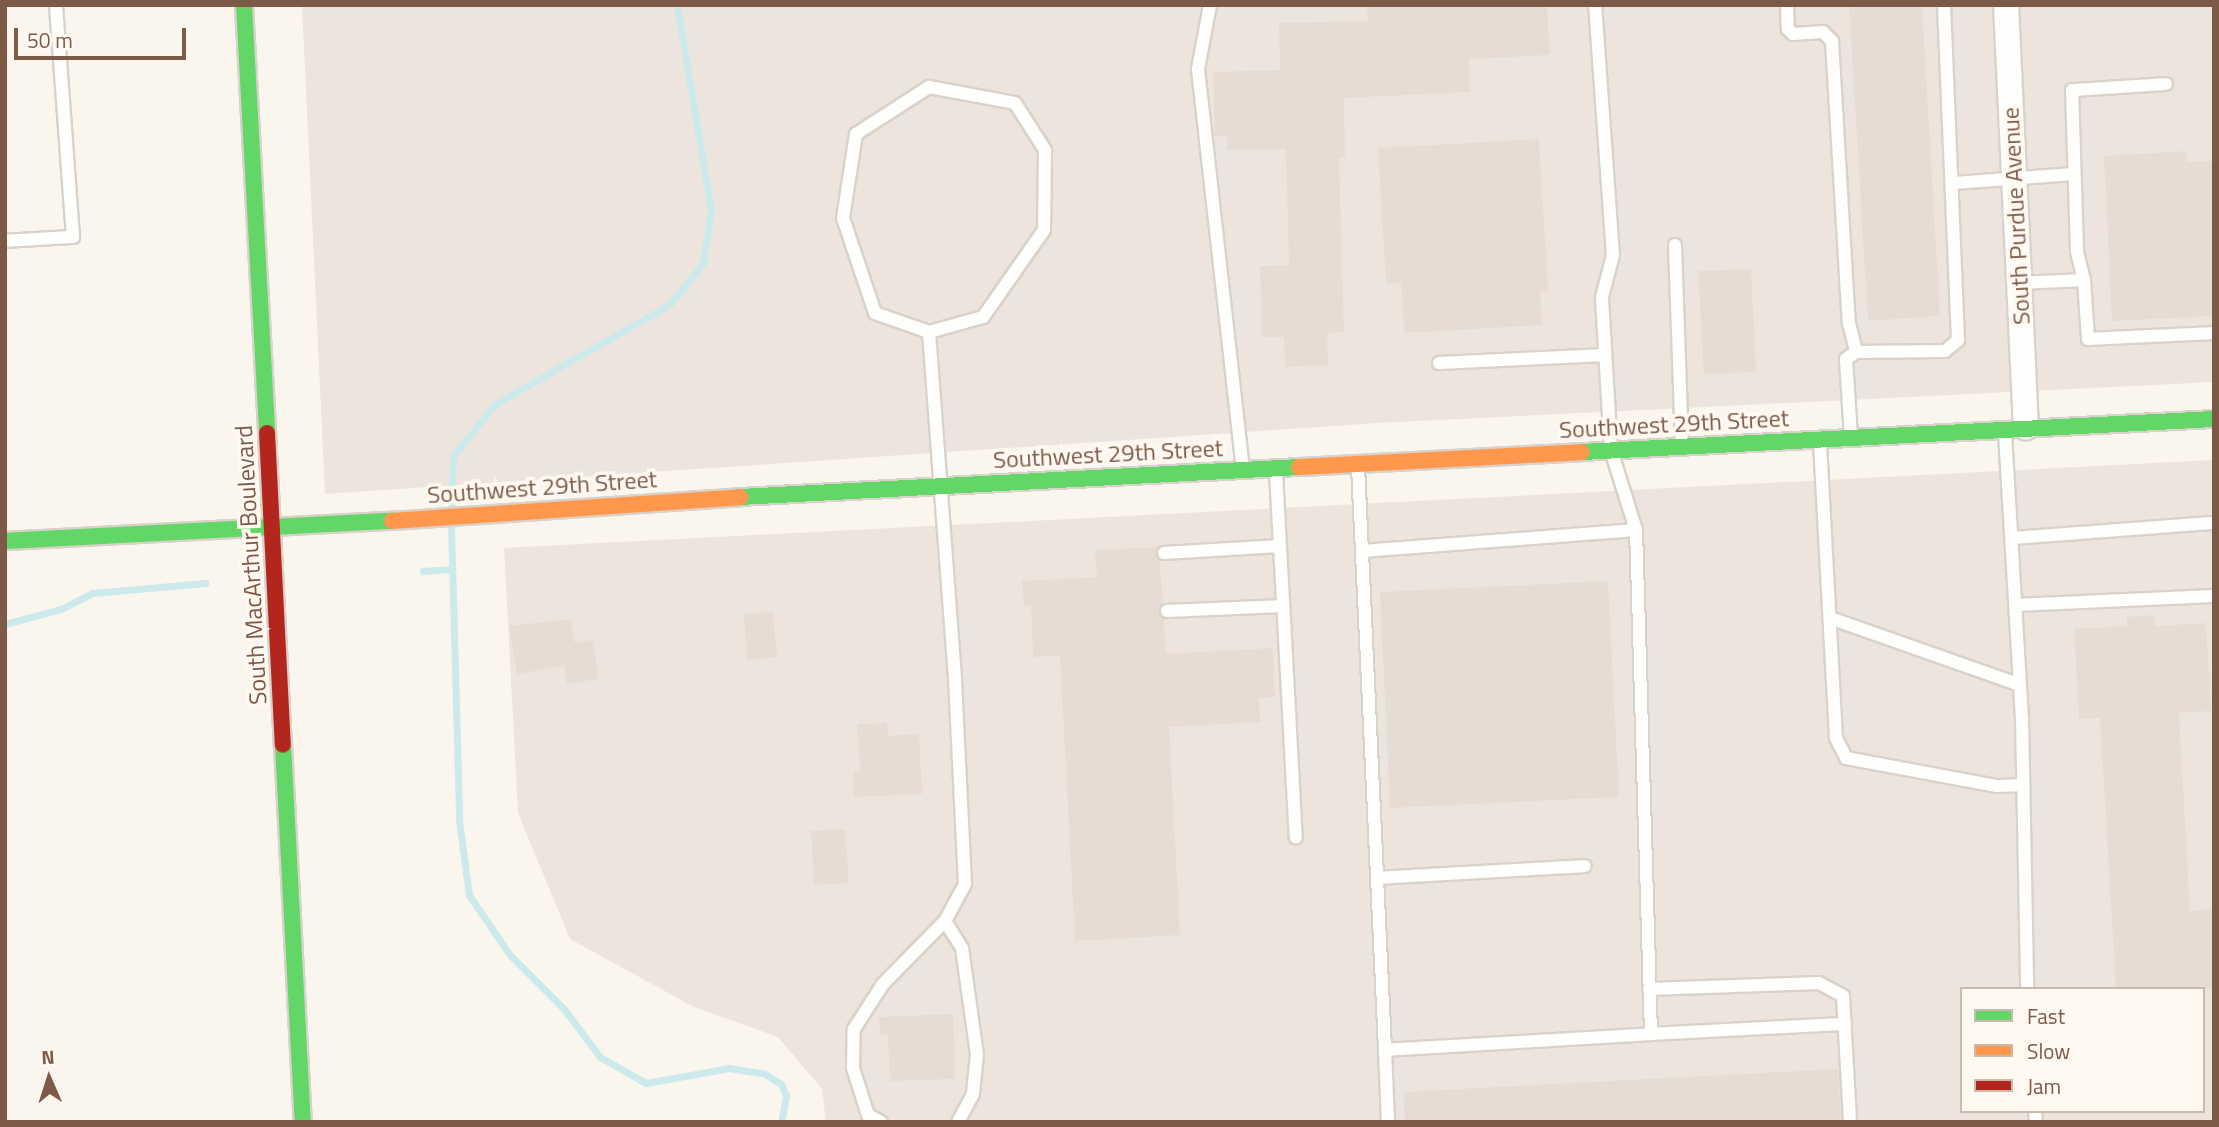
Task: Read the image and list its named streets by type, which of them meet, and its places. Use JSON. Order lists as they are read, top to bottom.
{
  "streets": {
    "street": ["South Purdue Avenue", "Southwest 29th Street", "South MacArthur Boulevard"]
  },
  "crossings": [
    ["South Purdue Avenue", "Southwest 29th Street"],
    ["Southwest 29th Street", "South MacArthur Boulevard"]
  ],
  "legend": ["Fast", "Slow", "Jam"],
  "scale_bar": "50 m",
  "north": "top"
}
